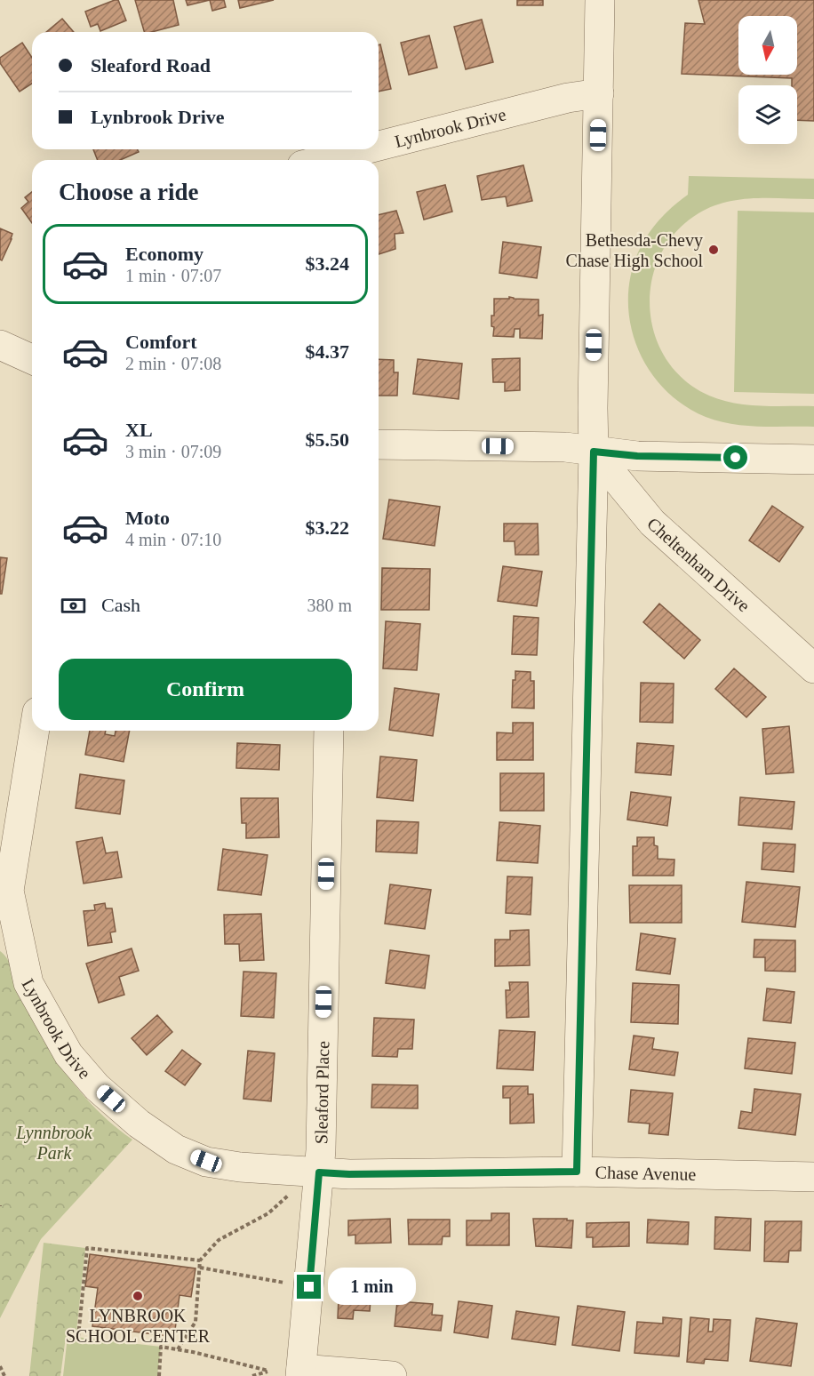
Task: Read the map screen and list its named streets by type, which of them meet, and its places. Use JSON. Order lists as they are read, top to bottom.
{
  "streets": {
    "street": [
      "Lynbrook Drive",
      "Cheltenham Drive",
      "Sleaford Place",
      "Chase Avenue"
    ]
  },
  "crossings": [
    ["Lynbrook Drive", "Sleaford Place"],
    ["Lynbrook Drive", "Chase Avenue"],
    ["Sleaford Place", "Chase Avenue"]
  ],
  "parks": ["Lynnbrook Park"],
  "places": ["Bethesda-Chevy Chase High School", "LYNBROOK SCHOOL CENTER"],
  "north": "bottom",
  "page": {
    "banner": ["Sleaford Road", "Lynbrook Drive"],
    "heading": "Choose a ride",
    "list": [
      {
        "name": "Economy",
        "note": "1 min · 07:07",
        "value": "$3.24"
      },
      {
        "name": "Comfort",
        "note": "2 min · 07:08",
        "value": "$4.37"
      },
      {
        "name": "XL",
        "note": "3 min · 07:09",
        "value": "$5.50"
      },
      {
        "name": "Moto",
        "note": "4 min · 07:10",
        "value": "$3.22"
      }
    ],
    "pay": ["Cash", "380 m"],
    "buttons": "Confirm",
    "bubble": "1 min"
  }
}
